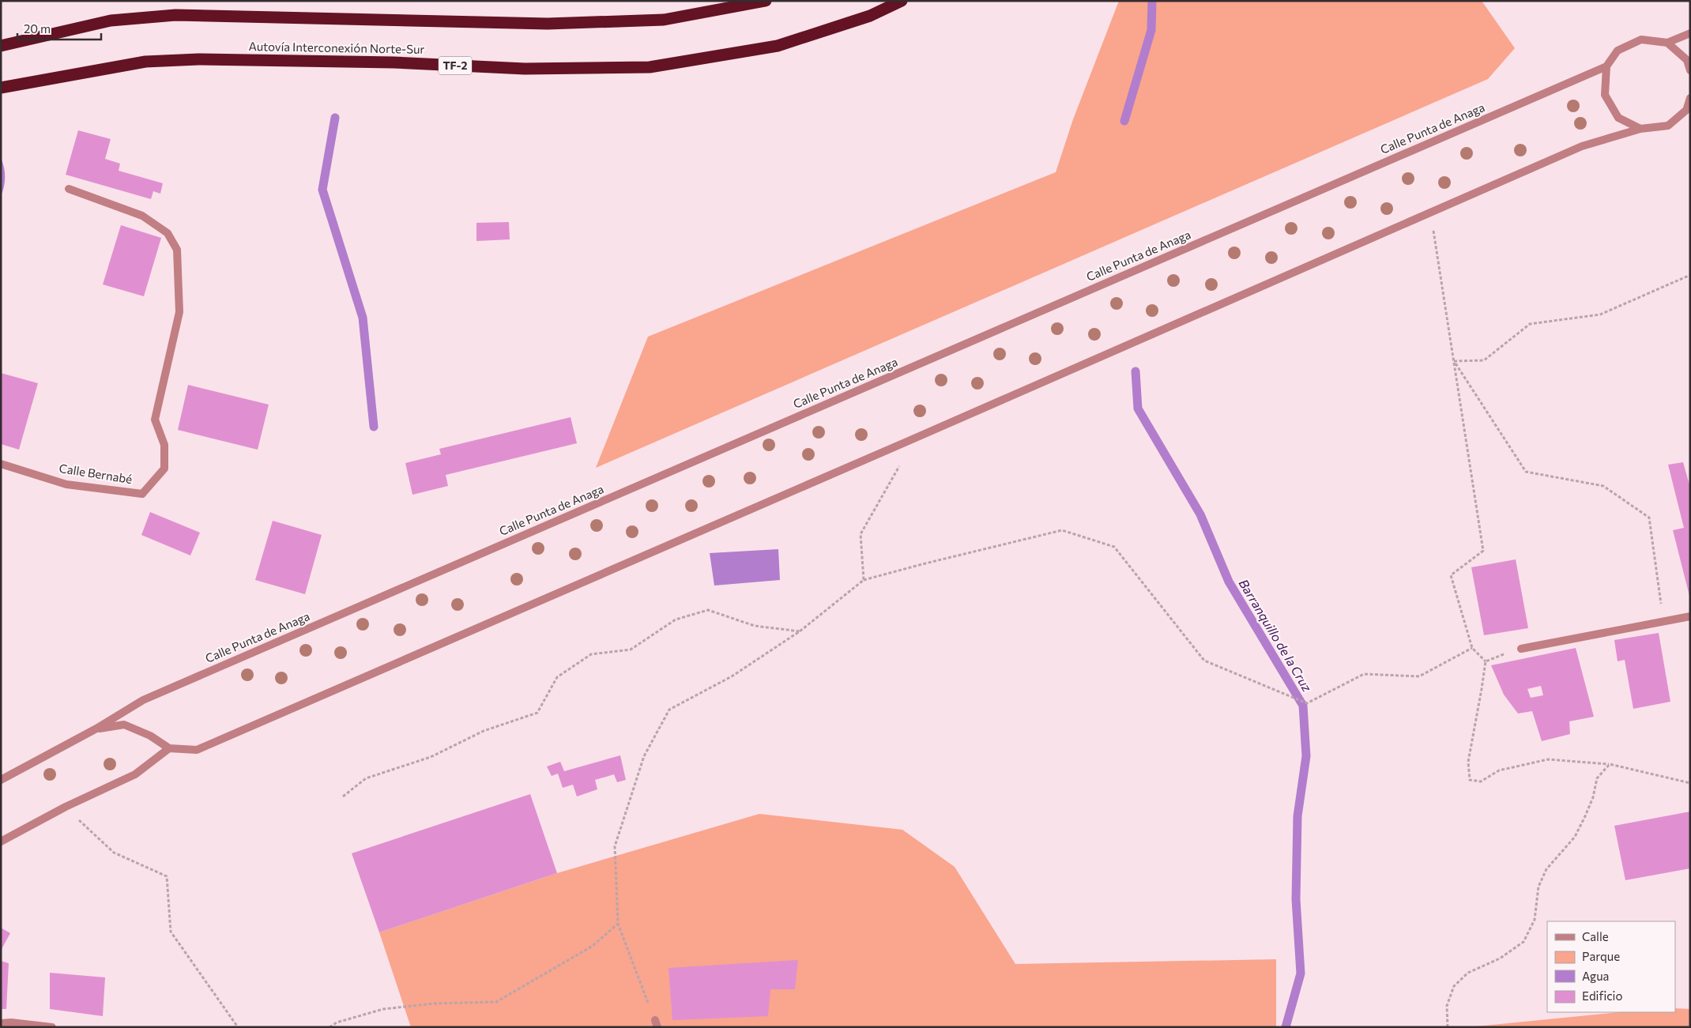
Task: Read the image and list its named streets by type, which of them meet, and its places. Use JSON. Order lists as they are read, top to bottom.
{
  "streets": {
    "highway": ["Autovía Interconexión Norte-Sur", "TF-2"],
    "street": ["Calle Punta de Anaga", "Calle Bernabé"]
  },
  "water": ["Barranquillo de la Cruz"],
  "legend": [
    "Calle",
    "Parque",
    "Agua",
    "Edificio"
  ],
  "scale_bar": "20 m"
}
